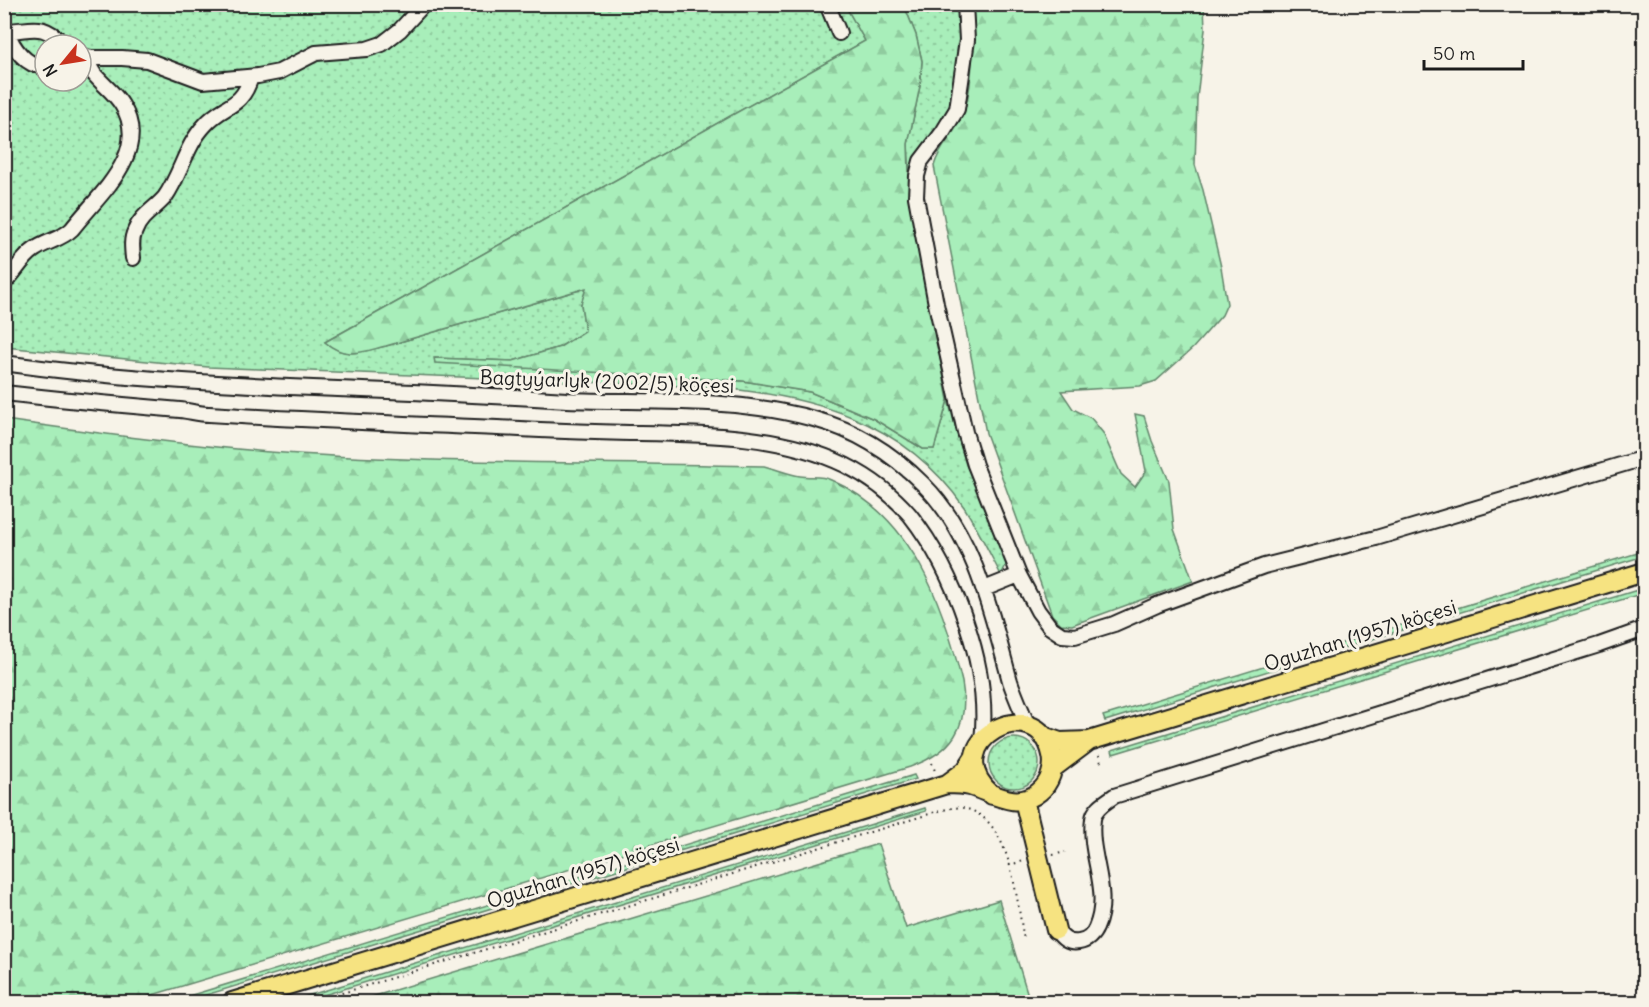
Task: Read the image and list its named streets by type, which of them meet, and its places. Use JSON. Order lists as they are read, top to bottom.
{
  "streets": {
    "main road": ["Oguzhan (1957) köçesi"],
    "street": ["Bagtyýarlyk (2002/5) köçesi"]
  },
  "crossings": [
    ["Bagtyýarlyk (2002/5) köçesi", "Oguzhan (1957) köçesi"]
  ],
  "scale_bar": "50 m",
  "north": "bottom left"
}
